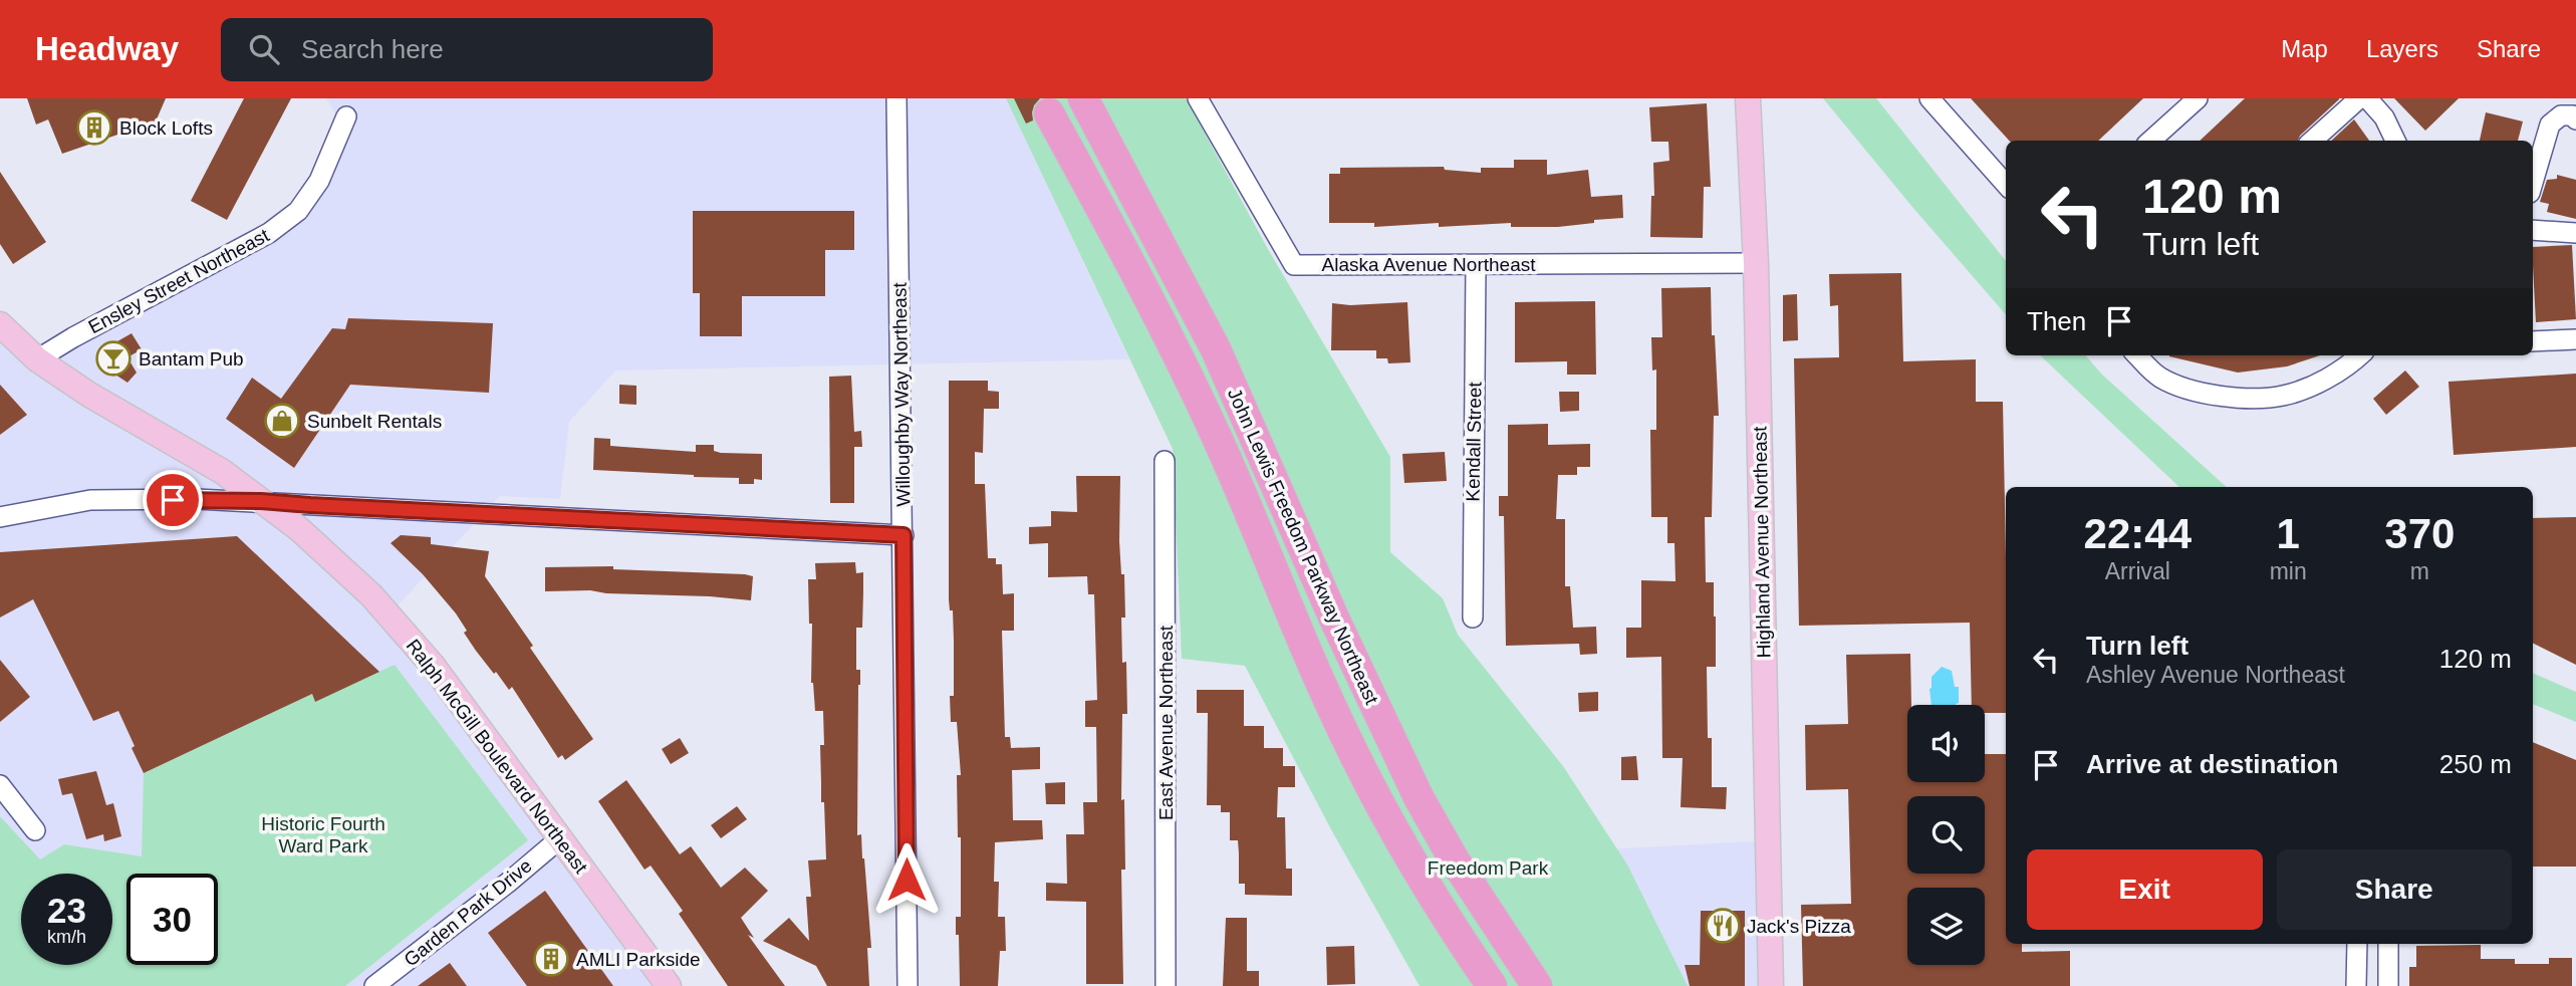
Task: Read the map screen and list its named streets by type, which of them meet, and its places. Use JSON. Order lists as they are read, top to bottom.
{
  "streets": {
    "highway": ["John Lewis Freedom Parkway Northeast"],
    "main road": ["Highland Avenue Northeast", "Ralph McGill Boulevard Northeast"],
    "street": [
      "Alaska Avenue Northeast",
      "Ensley Street Northeast",
      "Willoughby Way Northeast",
      "Kendall Street",
      "East Avenue Northeast",
      "Garden Park Drive"
    ]
  },
  "crossings": [
    ["Alaska Avenue Northeast", "Kendall Street"],
    ["Alaska Avenue Northeast", "Highland Avenue Northeast"],
    ["Ensley Street Northeast", "Ralph McGill Boulevard Northeast"],
    ["Ralph McGill Boulevard Northeast", "Garden Park Drive"]
  ],
  "parks": ["Historic Fourth Ward Park", "Freedom Park"],
  "places": {
    "building": ["Block Lofts", "AMLI Parkside"],
    "bar": ["Bantam Pub"],
    "shop": ["Sunbelt Rentals"],
    "restaurant": ["Jack's Pizza"]
  },
  "page": {
    "header": "Headway",
    "search": "Search here",
    "nav": ["Map", "Layers", "Share"],
    "turn": ["120 m", "Turn left"],
    "then": "Then",
    "eta": [
      "22:44",
      "Arrival",
      "1",
      "min",
      "370",
      "m"
    ],
    "list": [
      {
        "name": "Turn left",
        "note": "Ashley Avenue Northeast",
        "value": "120 m"
      },
      {
        "name": "Arrive at destination",
        "value": "250 m"
      }
    ],
    "buttons": ["Exit", "Share"],
    "speed": "23 km/h",
    "limit": "30"
  }
}
